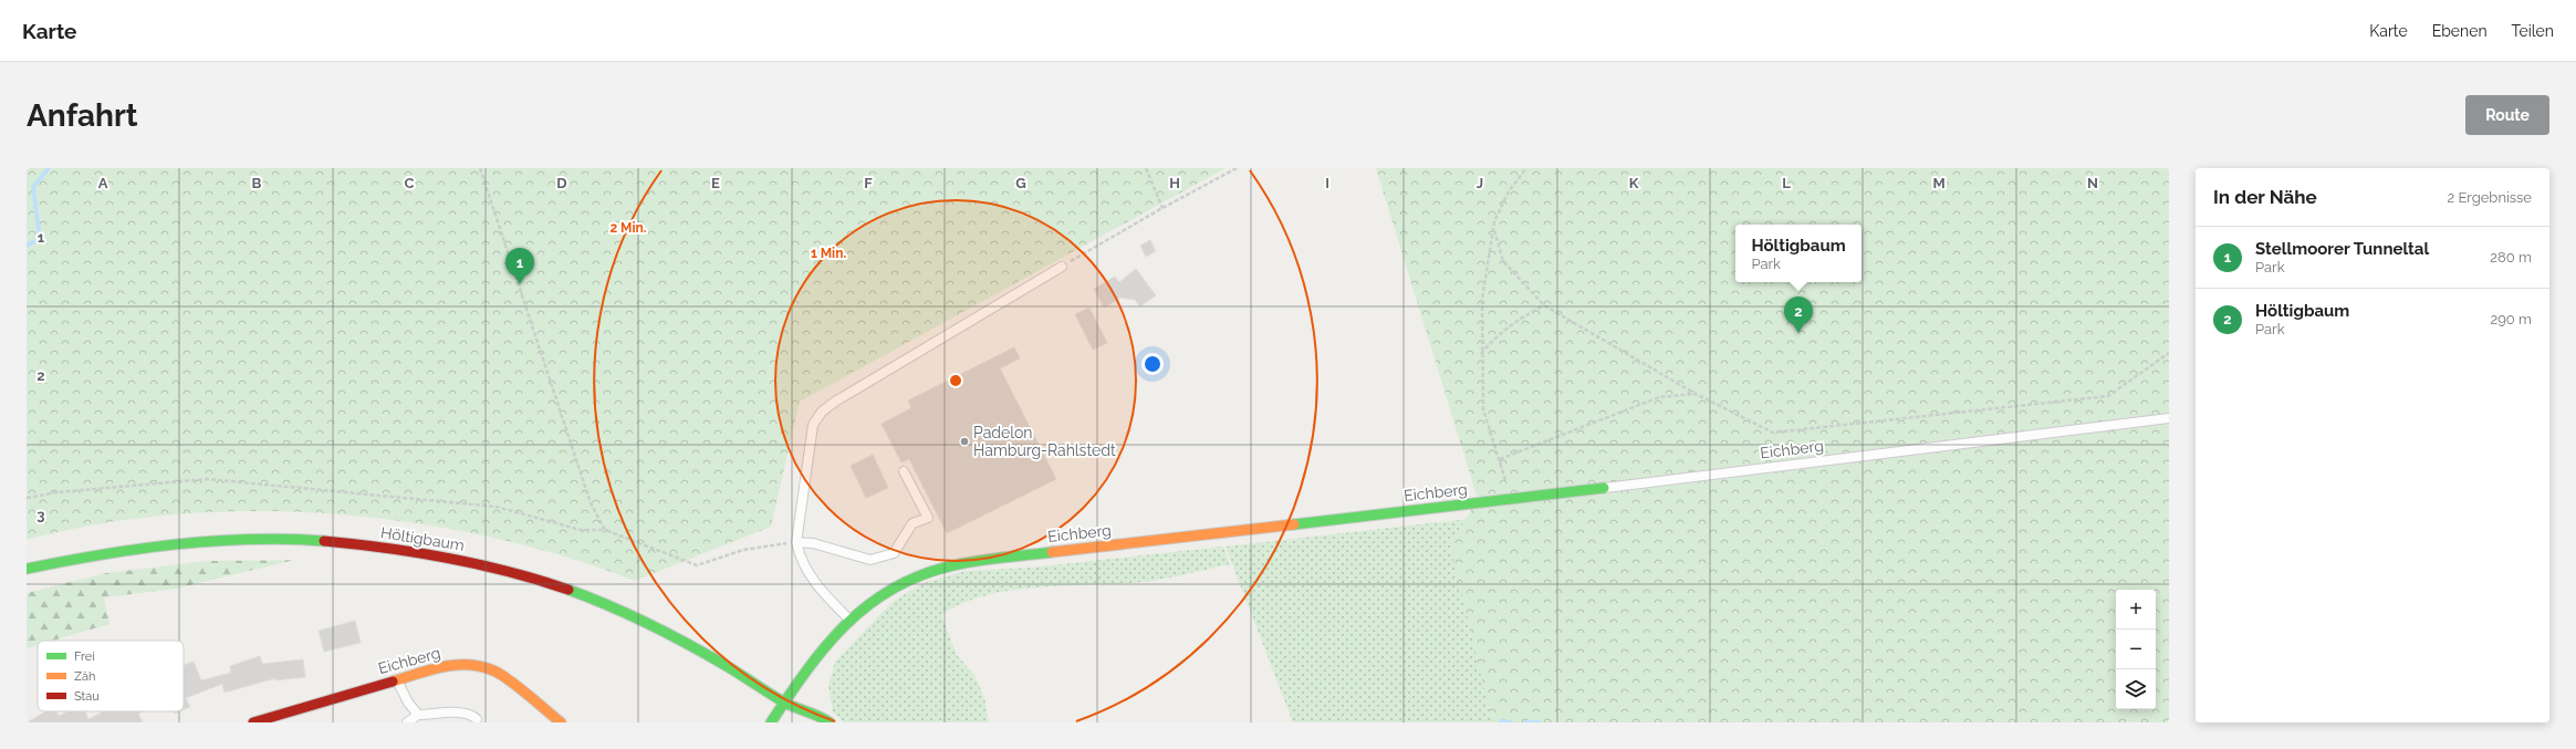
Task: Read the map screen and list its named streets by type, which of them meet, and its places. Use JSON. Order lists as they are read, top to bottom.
{
  "streets": {
    "street": ["Eichberg", "Höltigbaum"]
  },
  "crossings": [
    ["Eichberg", "Höltigbaum"]
  ],
  "places": ["Padelon Hamburg-Rahlstedt"],
  "legend": ["Frei", "Zäh", "Stau"],
  "page": {
    "header": "Karte",
    "nav": ["Karte", "Ebenen", "Teilen"],
    "buttons": "Route",
    "title": "Anfahrt",
    "heading": ["In der Nähe", "2 Ergebnisse"],
    "popup": ["Höltigbaum", "Park"],
    "list": [
      {
        "mark": "1",
        "name": "Stellmoorer Tunneltal",
        "note": "Park",
        "value": "280 m"
      },
      {
        "mark": "2",
        "name": "Höltigbaum",
        "note": "Park",
        "value": "290 m"
      }
    ],
    "pins": ["1", "2"],
    "map_buttons": ["+", "−"]
  },
  "grid": {
    "columns": [
      "A",
      "B",
      "C",
      "D",
      "E",
      "F",
      "G",
      "H",
      "I",
      "J",
      "K",
      "L",
      "M",
      "N"
    ],
    "rows": ["1", "2", "3"]
  },
  "rings": ["2 Min.", "1 Min."]
}
